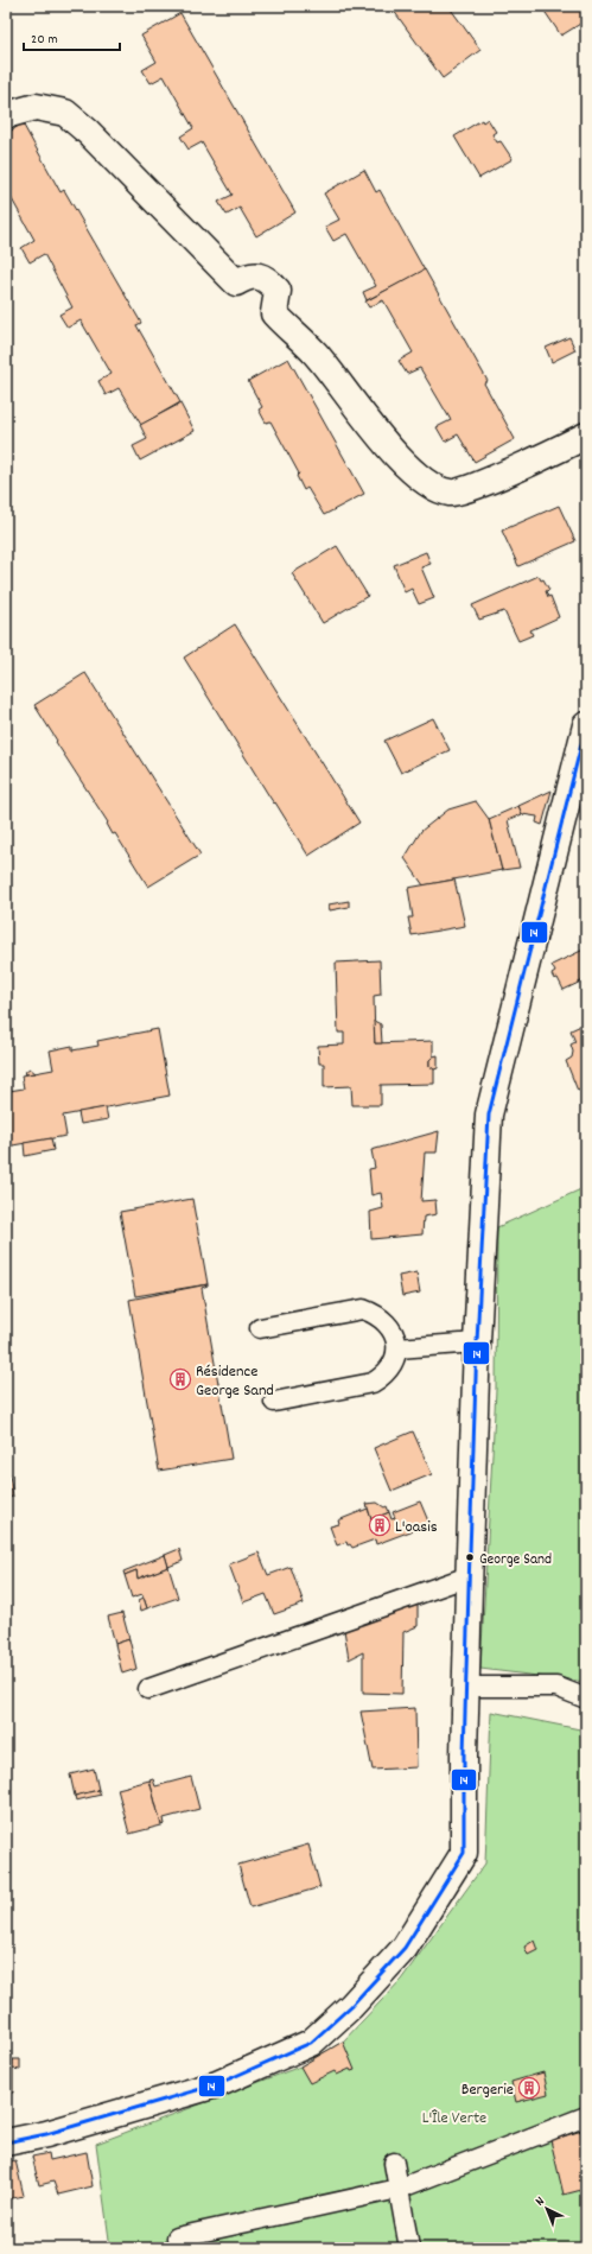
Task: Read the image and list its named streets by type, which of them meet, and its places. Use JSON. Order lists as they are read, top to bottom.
{
  "parks": ["L'Île Verte"],
  "places": {
    "building": ["Résidence George Sand", "L'oasis", "Bergerie"],
    "other": ["George Sand"]
  },
  "lines": ["transit line 14"],
  "scale_bar": "20 m",
  "north": "top left"
}
